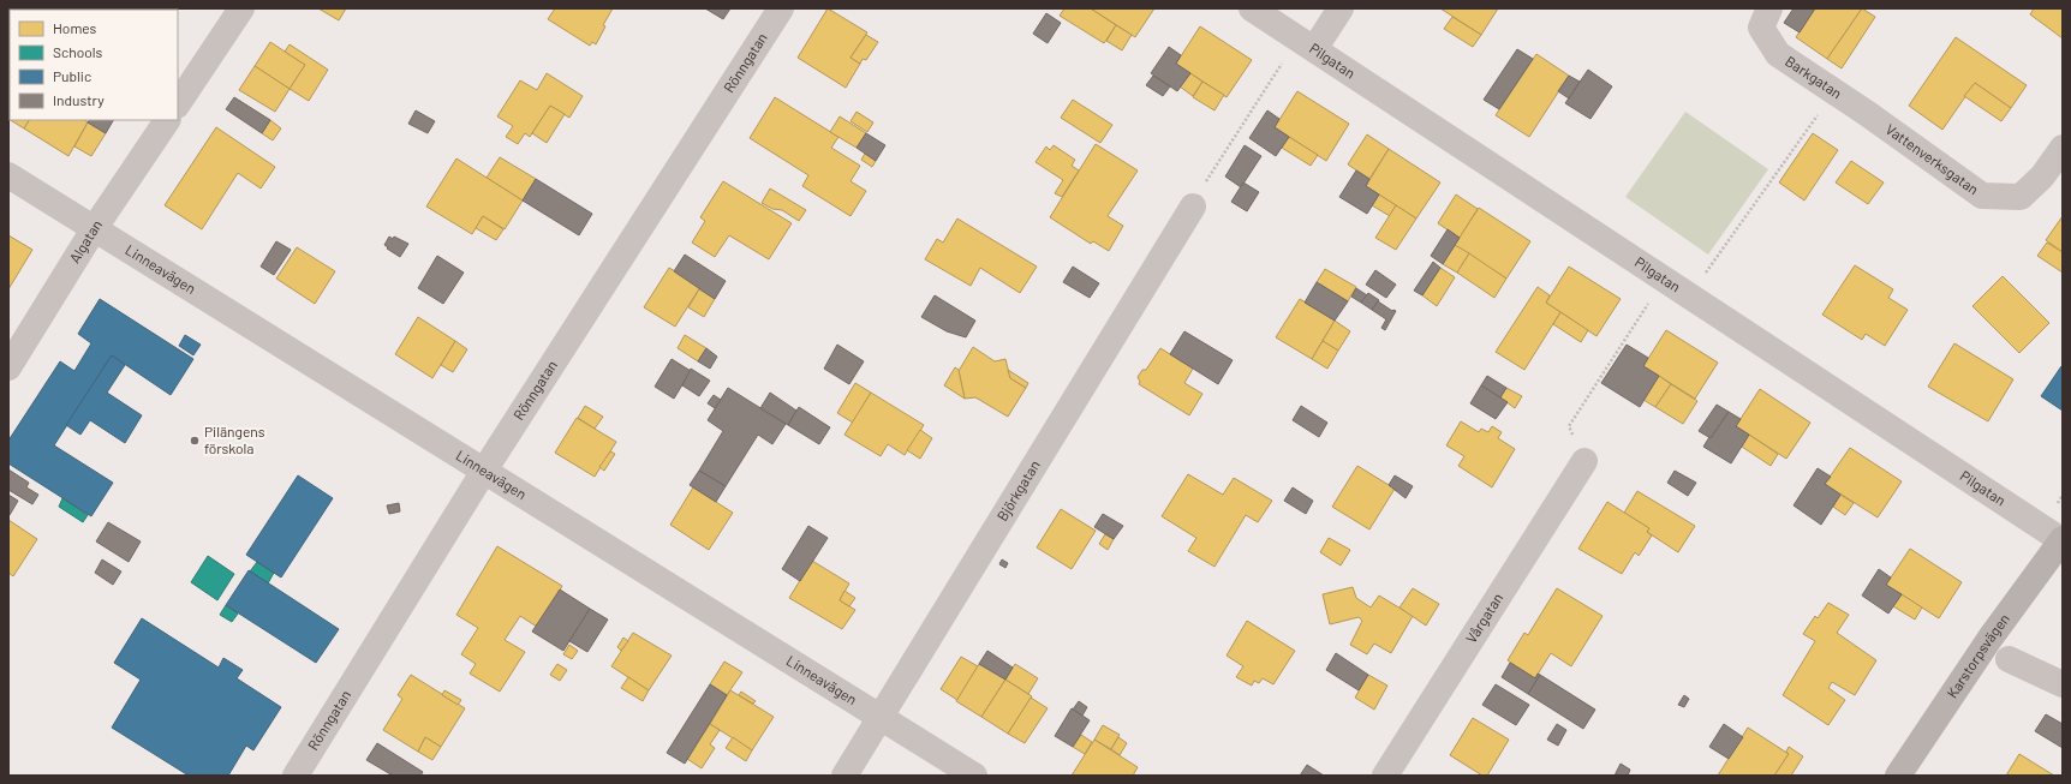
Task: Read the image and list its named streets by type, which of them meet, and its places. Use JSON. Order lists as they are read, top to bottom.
{
  "streets": {
    "street": [
      "Pilgatan",
      "Rönngatan",
      "Barkgatan",
      "Vattenverksgatan",
      "Algatan",
      "Linneavägen",
      "Björkgatan",
      "Vårgatan",
      "Karstorpsvägen"
    ]
  },
  "crossings": [
    ["Pilgatan", "Karstorpsvägen"],
    ["Rönngatan", "Linneavägen"],
    ["Barkgatan", "Vattenverksgatan"],
    ["Algatan", "Linneavägen"],
    ["Linneavägen", "Björkgatan"]
  ],
  "places": ["Pilängens förskola"],
  "legend": [
    "Homes",
    "Schools",
    "Public",
    "Industry"
  ]
}
